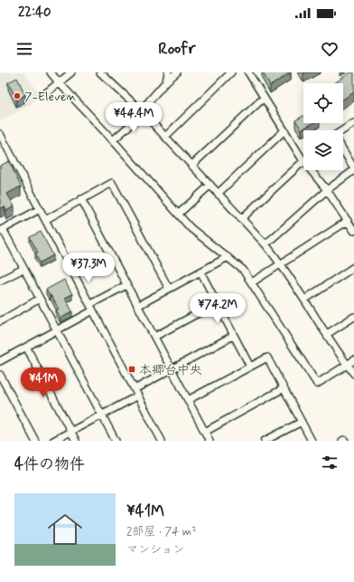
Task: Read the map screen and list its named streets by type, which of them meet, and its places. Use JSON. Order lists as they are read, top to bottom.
{
  "places": {
    "other": ["7-Eleven"],
    "transit": ["本郷台中央"]
  },
  "page": {
    "status": "22:40",
    "header": "Roofr",
    "price": [
      "¥44.4M",
      "¥37.3M",
      "¥74.2M",
      "¥41M"
    ],
    "heading": "4件の物件",
    "list": [
      {
        "name": "¥41M",
        "note": "2部屋 · 74 m² · マンション"
      }
    ]
  }
}
